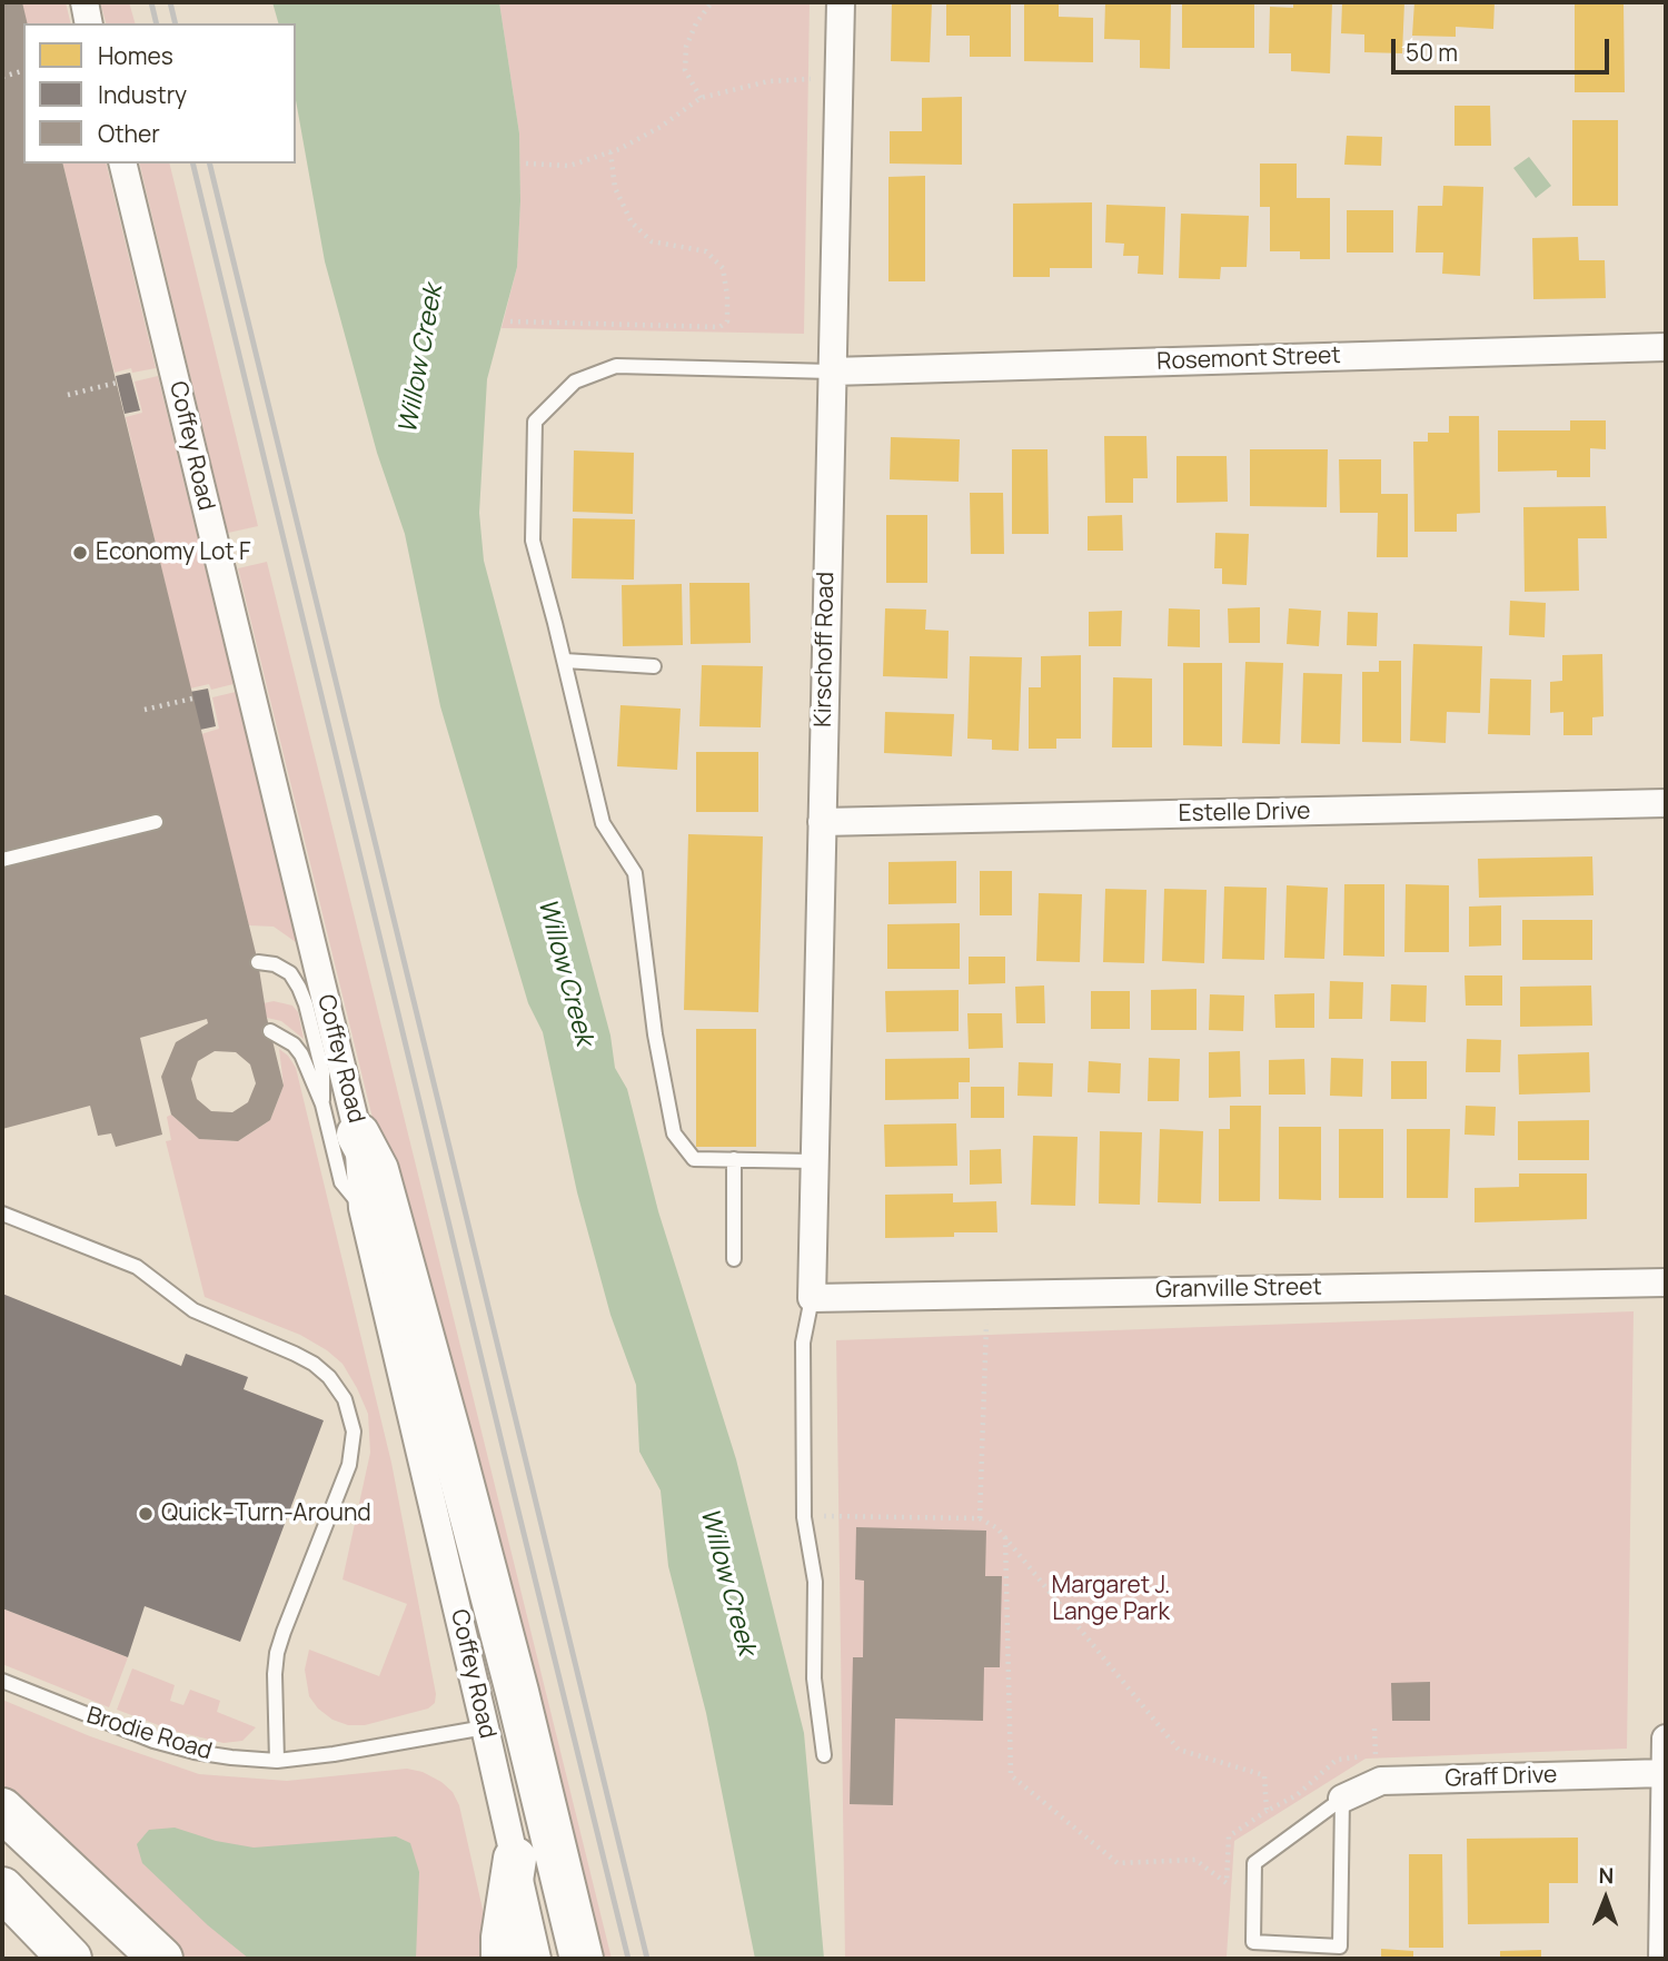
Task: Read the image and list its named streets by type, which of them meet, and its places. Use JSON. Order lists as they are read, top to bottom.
{
  "streets": {
    "street": [
      "Rosemont Street",
      "Coffey Road",
      "Kirschoff Road",
      "Estelle Drive",
      "Granville Street",
      "Graff Drive"
    ],
    "lane": ["Brodie Road"]
  },
  "crossings": [
    ["Rosemont Street", "Kirschoff Road"],
    ["Coffey Road", "Brodie Road"],
    ["Kirschoff Road", "Estelle Drive"],
    ["Kirschoff Road", "Granville Street"]
  ],
  "water": ["Willow Creek"],
  "parks": ["Margaret J. Lange Park"],
  "places": ["Economy Lot F", "Quick–Turn-Around"],
  "legend": ["Homes", "Industry", "Other"],
  "scale_bar": "50 m",
  "north": "top"
}
